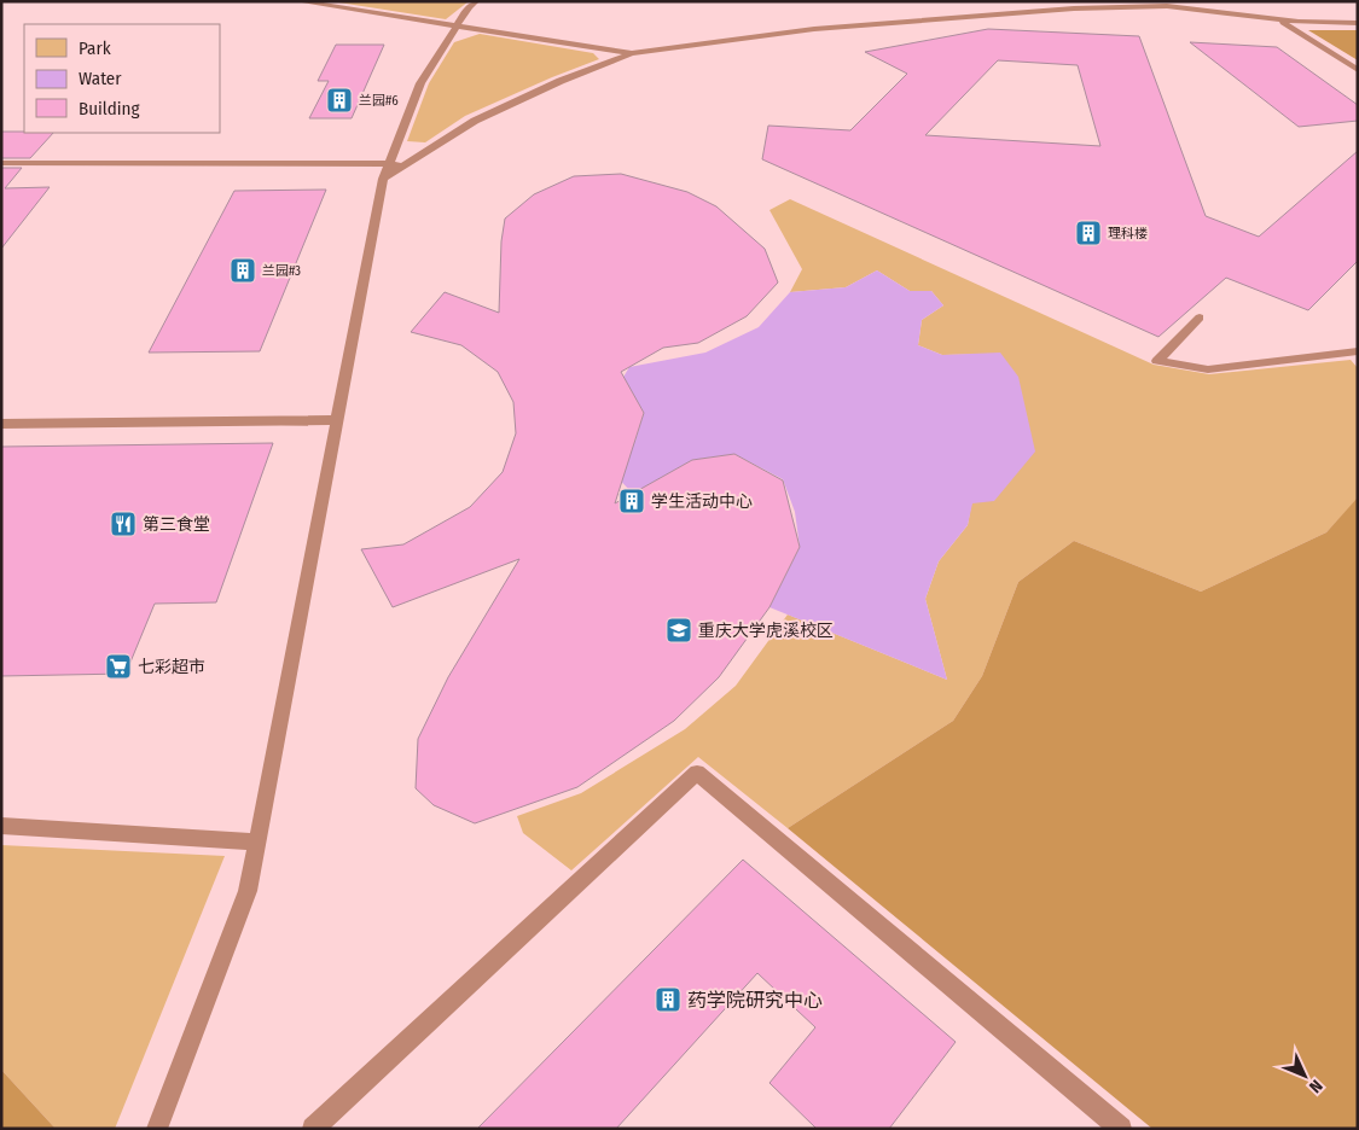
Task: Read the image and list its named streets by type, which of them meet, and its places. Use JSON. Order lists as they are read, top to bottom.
{
  "places": {
    "building": [
      "兰园#6",
      "理科楼",
      "兰园#3",
      "学生活动中心",
      "药学院研究中心"
    ],
    "restaurant": ["第三食堂"],
    "school or university": ["重庆大学虎溪校区"],
    "supermarket": ["七彩超市"]
  },
  "legend": ["Park", "Water", "Building"],
  "north": "bottom right"
}
